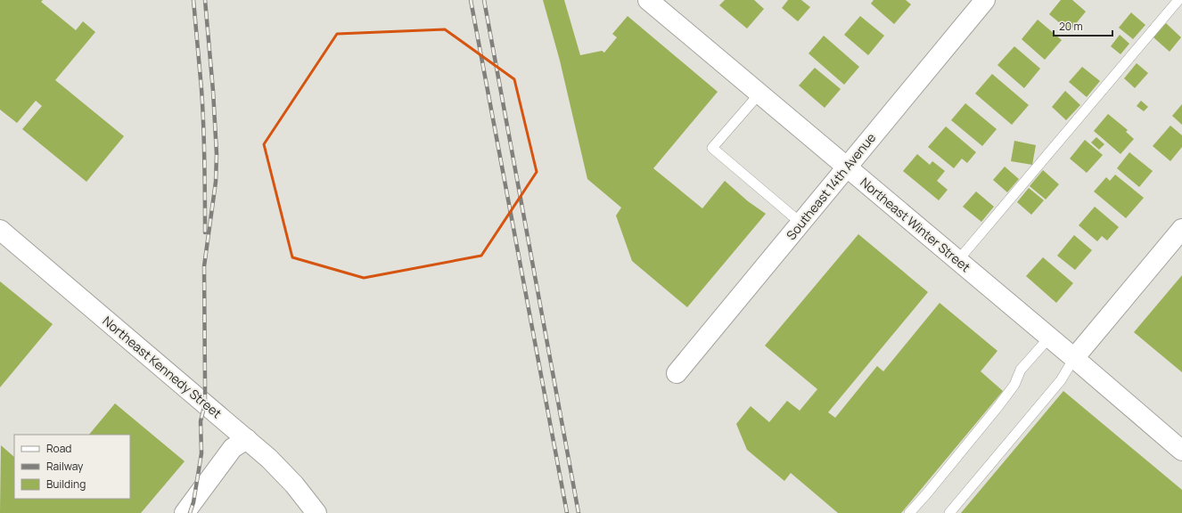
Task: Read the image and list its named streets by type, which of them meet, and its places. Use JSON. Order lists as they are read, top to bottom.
{
  "streets": {
    "street": ["Southeast 14th Avenue", "Northeast Winter Street", "Northeast Kennedy Street"]
  },
  "crossings": [
    ["Southeast 14th Avenue", "Northeast Winter Street"]
  ],
  "legend": ["Road", "Railway", "Building"],
  "scale_bar": "20 m"
}
